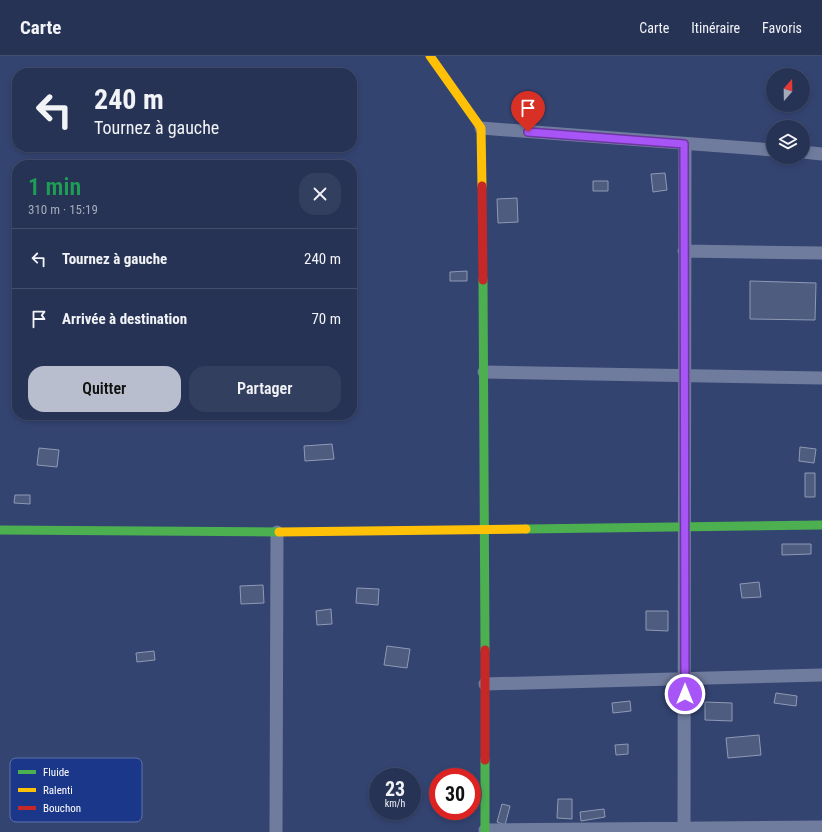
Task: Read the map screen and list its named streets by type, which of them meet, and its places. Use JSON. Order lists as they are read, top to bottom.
{
  "legend": ["Fluide", "Ralenti", "Bouchon"],
  "north": "top",
  "page": {
    "header": "Carte",
    "nav": ["Carte", "Itinéraire", "Favoris"],
    "turn": ["240 m", "Tournez à gauche"],
    "heading": ["1 min", "310 m · 15:19"],
    "list": [
      {
        "name": "Tournez à gauche",
        "value": "240 m"
      },
      {
        "name": "Arrivée à destination",
        "value": "70 m"
      }
    ],
    "buttons": ["Quitter", "Partager"],
    "speed": "23 km/h",
    "limit": "30"
  }
}
